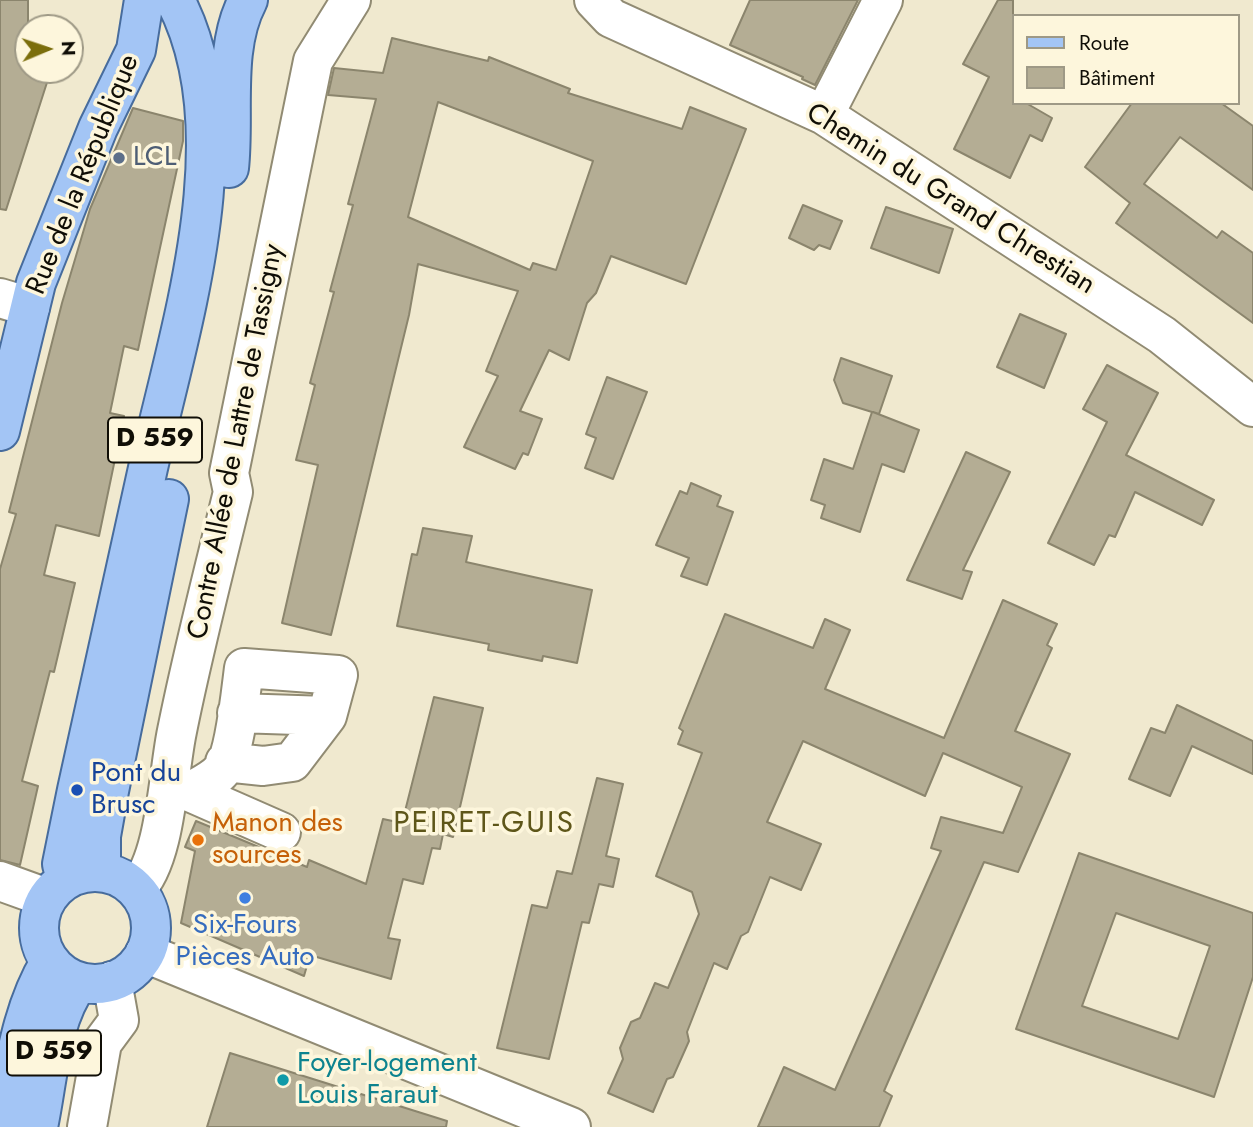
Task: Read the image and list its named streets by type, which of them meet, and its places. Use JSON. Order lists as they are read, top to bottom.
{
  "streets": {
    "main road": ["Rue de la République", "D 559"],
    "street": ["Chemin du Grand Chrestian", "Contre Allée de Lattre de Tassigny"]
  },
  "crossings": [
    ["D 559", "Contre Allée de Lattre de Tassigny"]
  ],
  "districts": ["PEIRET-GUIS"],
  "places": [
    "LCL",
    "Pont du Brusc",
    "Manon des sources",
    "Six-Fours Pièces Auto",
    "Foyer-logement Louis Faraut"
  ],
  "legend": ["Route", "Bâtiment"],
  "north": "right"
}
